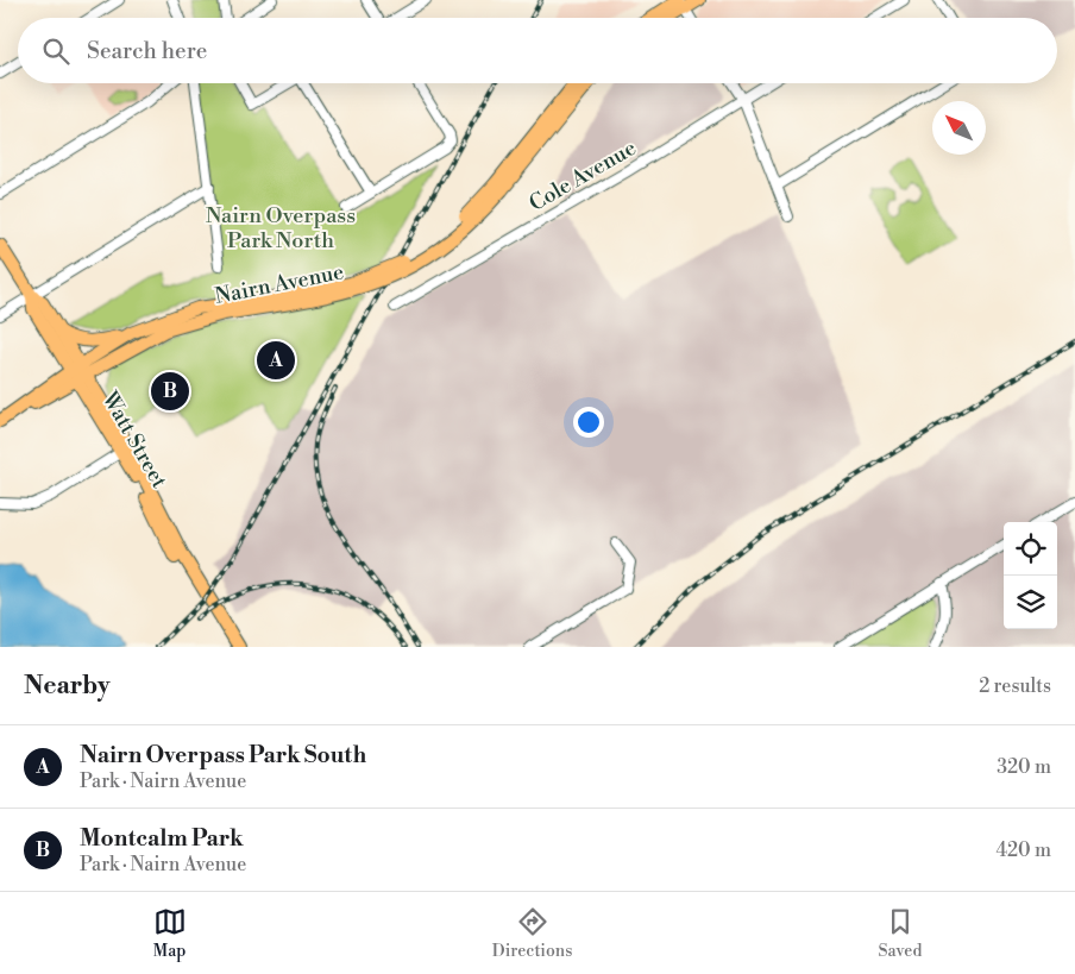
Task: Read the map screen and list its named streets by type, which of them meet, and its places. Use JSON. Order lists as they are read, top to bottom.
{
  "streets": {
    "main road": ["Nairn Avenue", "Watt Street"],
    "street": ["Cole Avenue"]
  },
  "crossings": [
    ["Nairn Avenue", "Watt Street"]
  ],
  "parks": ["Nairn Overpass Park North"],
  "north": "top left",
  "page": {
    "search": "Search here",
    "pins": ["A", "B"],
    "heading": ["Nearby", "2 results"],
    "list": [
      {
        "mark": "A",
        "name": "Nairn Overpass Park South",
        "note": "Park · Nairn Avenue",
        "value": "320 m"
      },
      {
        "mark": "B",
        "name": "Montcalm Park",
        "note": "Park · Nairn Avenue",
        "value": "420 m"
      }
    ],
    "nav": ["Map", "Directions", "Saved"]
  }
}
